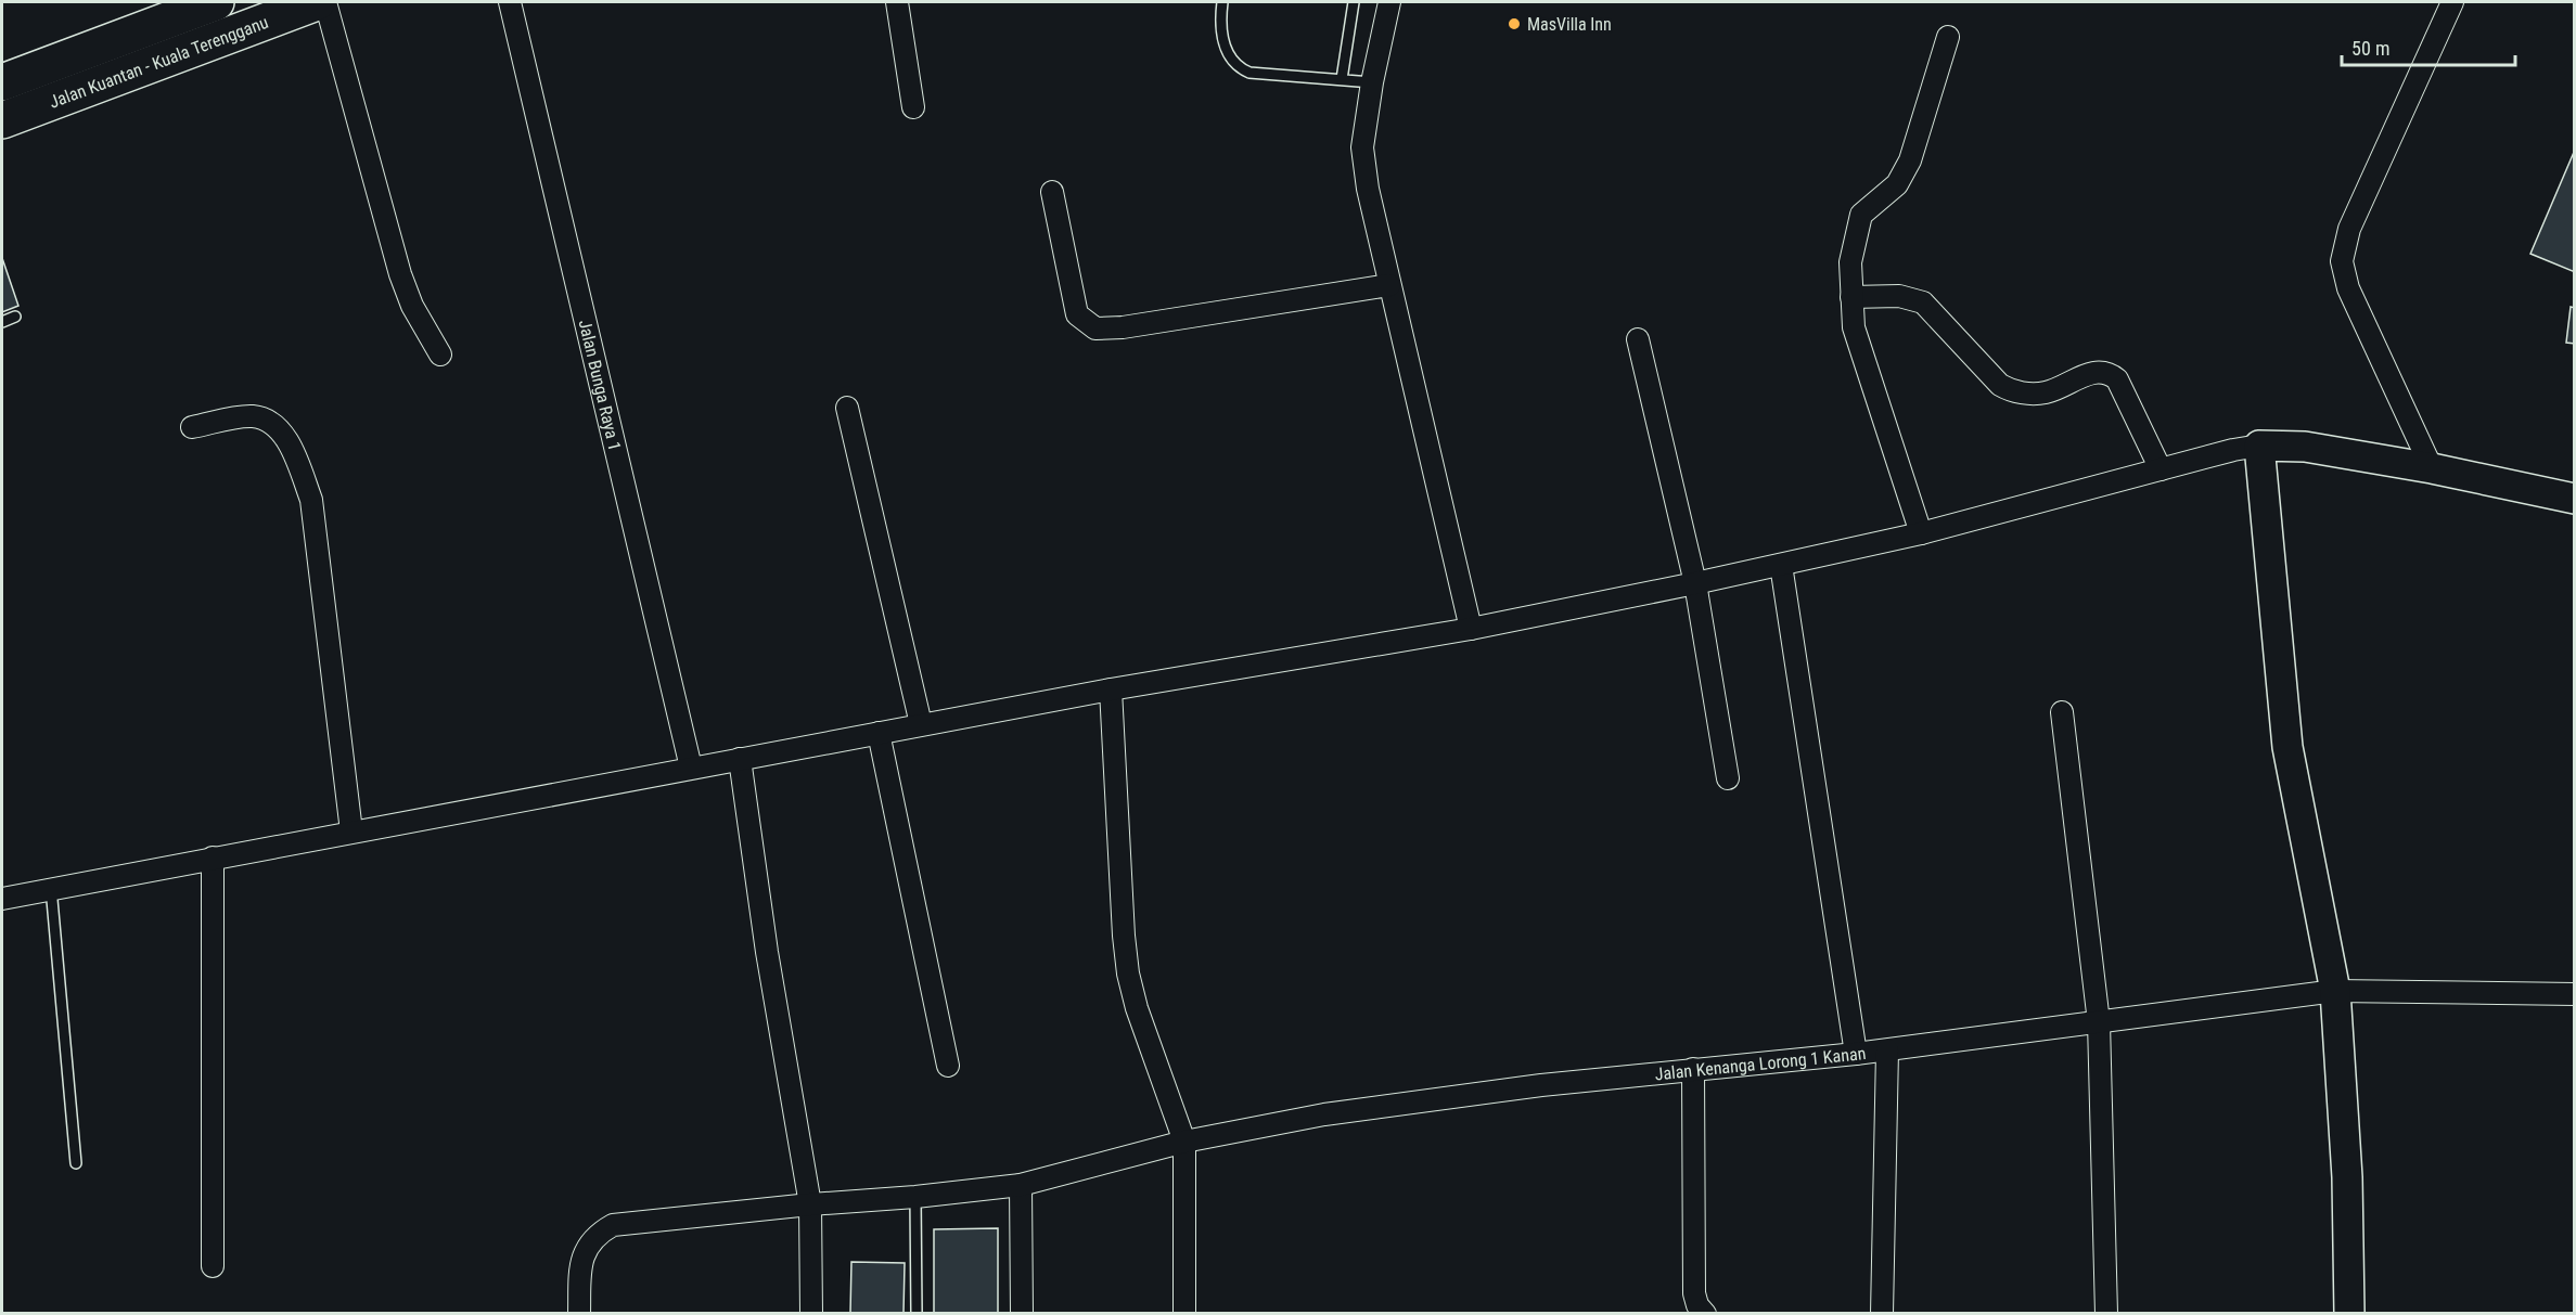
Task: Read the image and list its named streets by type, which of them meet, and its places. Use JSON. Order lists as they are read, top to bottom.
{
  "streets": {
    "highway": ["Jalan Kuantan - Kuala Terengganu"],
    "street": ["Jalan Bunga Raya 1", "Jalan Kenanga Lorong 1 Kanan"]
  },
  "places": ["MasVilla Inn"],
  "scale_bar": "50 m"
}
